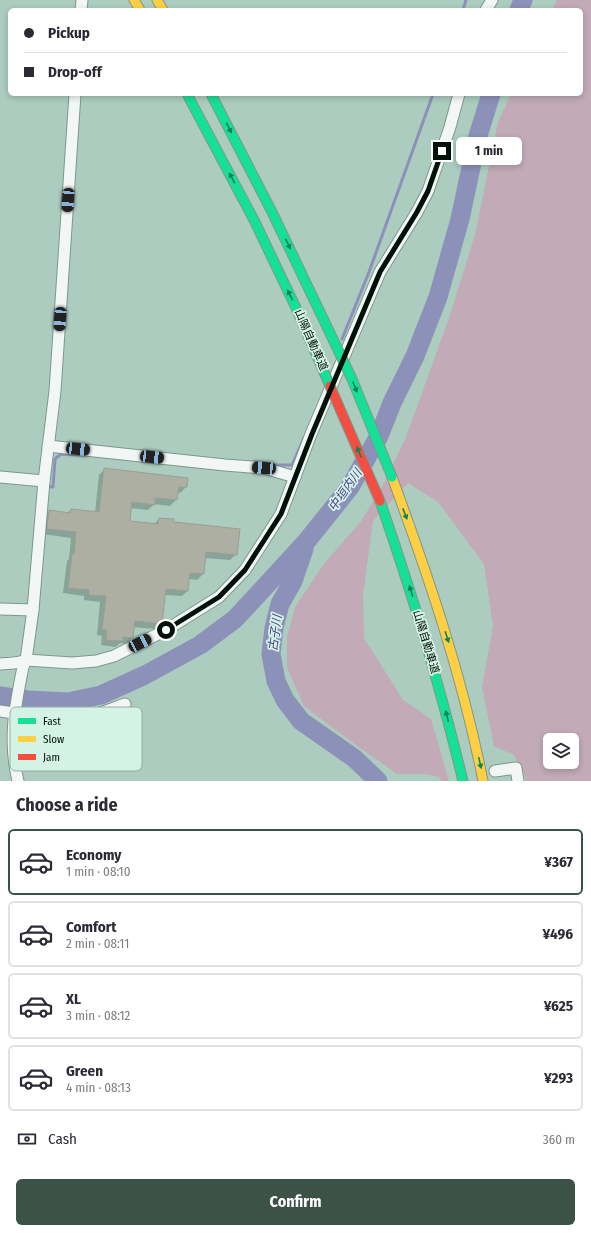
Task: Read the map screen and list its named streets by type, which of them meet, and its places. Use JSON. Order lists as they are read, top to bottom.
{
  "streets": {
    "highway": ["山陽自動車道"]
  },
  "water": ["中垣内川", "古子川"],
  "legend": ["Fast", "Slow", "Jam"],
  "page": {
    "banner": ["Pickup", "Drop-off"],
    "bubble": "1 min",
    "heading": "Choose a ride",
    "list": [
      {
        "name": "Economy",
        "note": "1 min · 08:10",
        "value": "¥367"
      },
      {
        "name": "Comfort",
        "note": "2 min · 08:11",
        "value": "¥496"
      },
      {
        "name": "XL",
        "note": "3 min · 08:12",
        "value": "¥625"
      },
      {
        "name": "Green",
        "note": "4 min · 08:13",
        "value": "¥293"
      }
    ],
    "pay": ["Cash", "360 m"],
    "buttons": "Confirm"
  }
}
